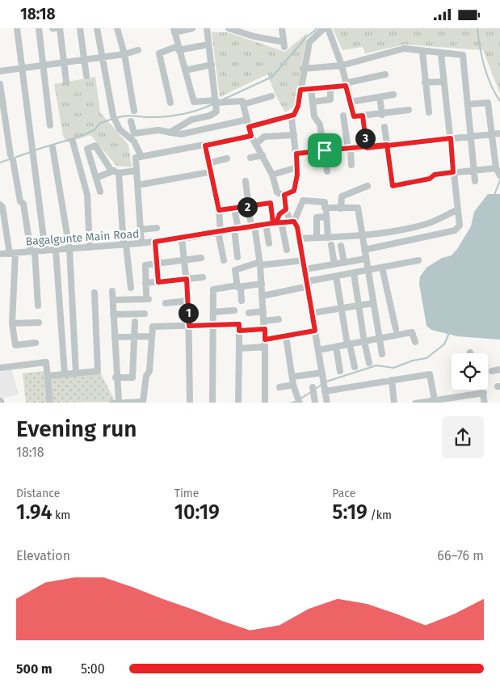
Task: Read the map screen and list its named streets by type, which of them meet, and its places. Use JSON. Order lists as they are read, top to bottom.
{
  "streets": {
    "street": ["Bagalgunte Main Road"]
  },
  "page": {
    "status": "18:18",
    "pins": ["3", "2", "1"],
    "heading": ["Evening run", "18:18"],
    "stats": [
      ["Distance", "1.94 km"],
      ["Time", "10:19"],
      ["Pace", "5:19 /km"]
    ],
    "chart": ["Elevation", "66–76 m"],
    "list": [
      {
        "name": "500 m",
        "note": "5:00"
      }
    ]
  }
}
